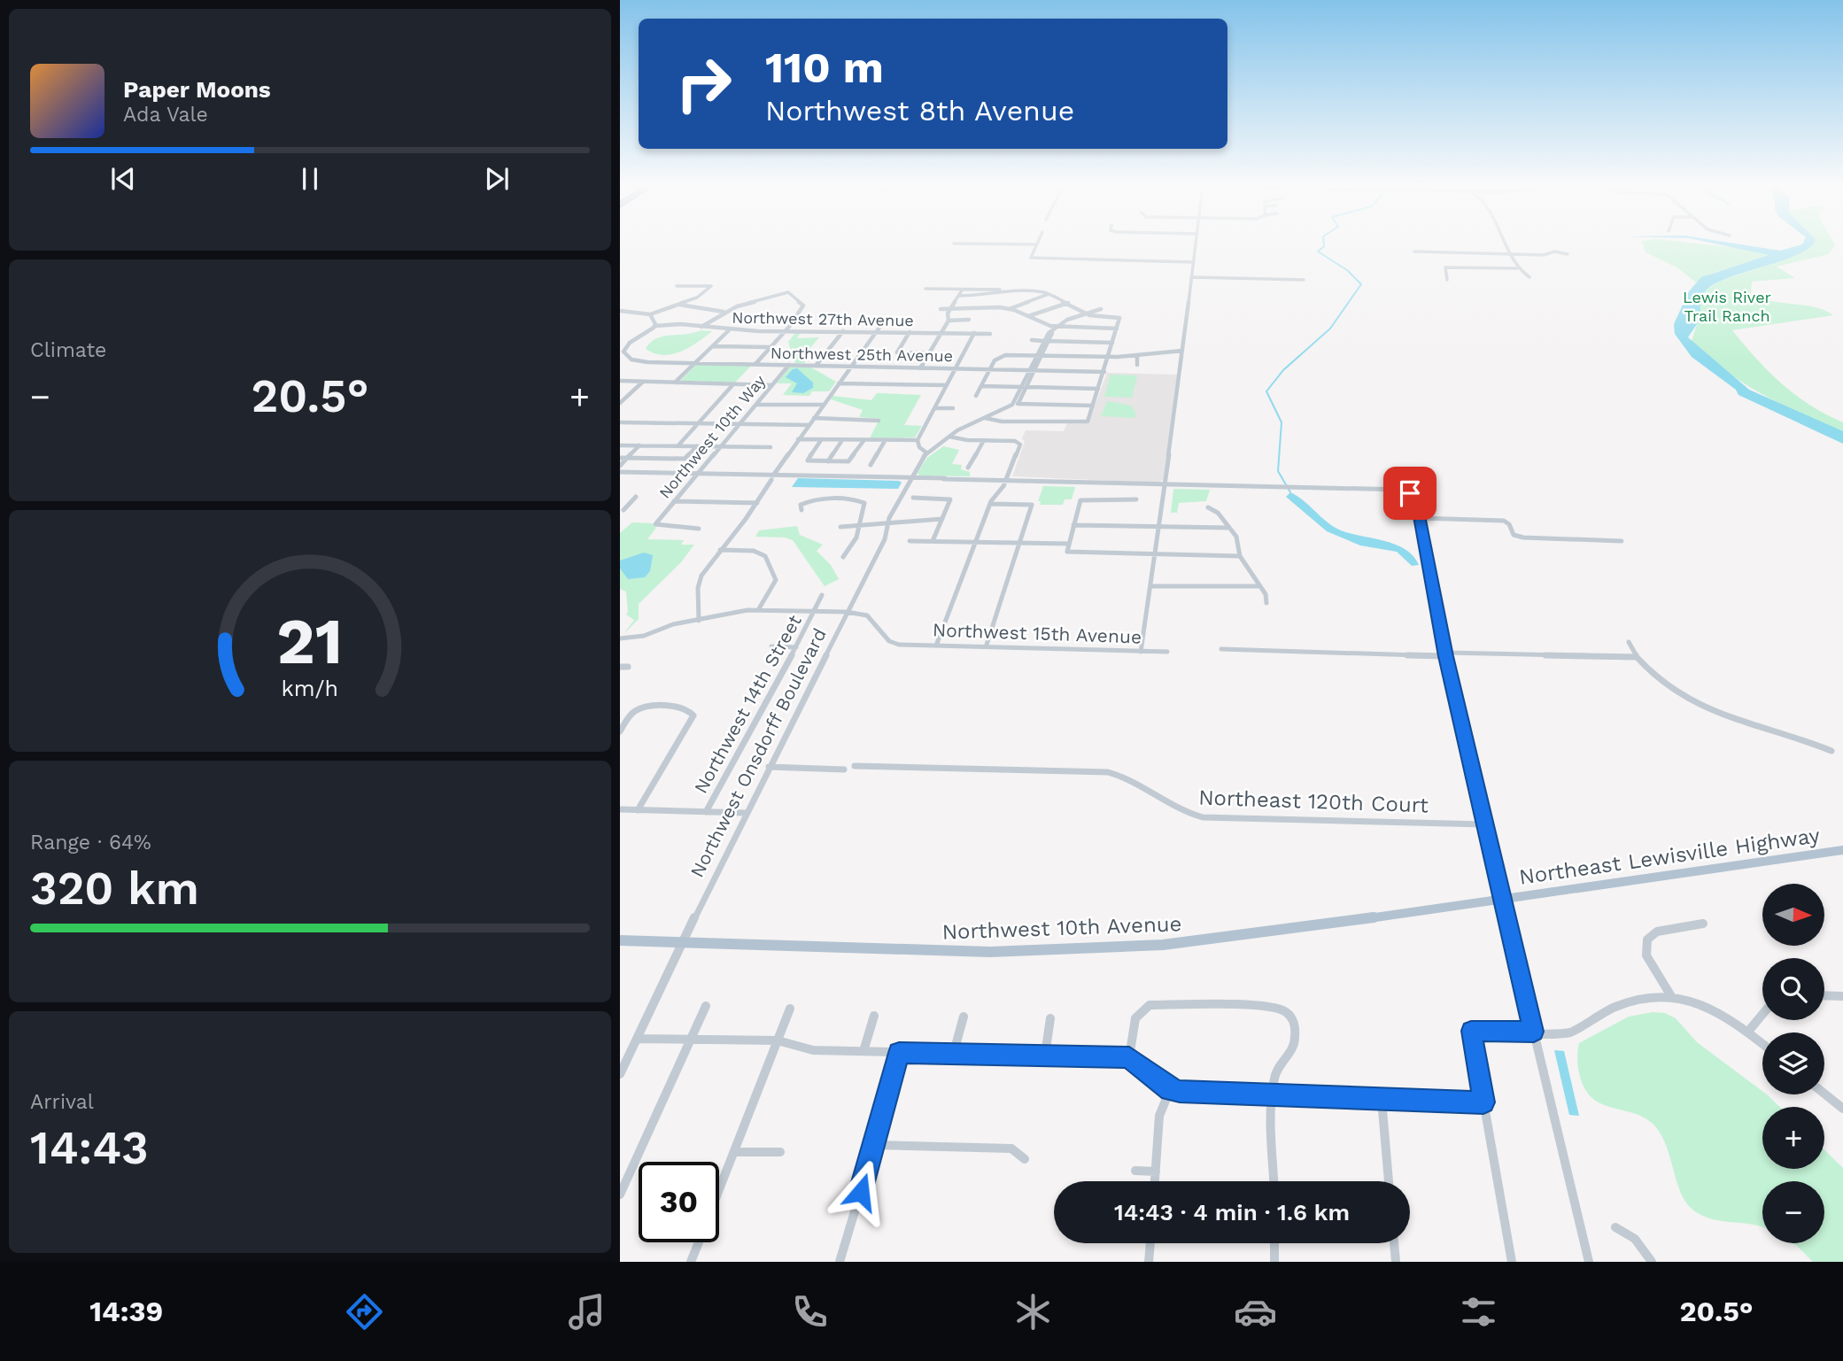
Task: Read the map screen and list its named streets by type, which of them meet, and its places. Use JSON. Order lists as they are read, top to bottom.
{
  "streets": {
    "main road": ["Northeast Lewisville Highway", "Northwest 10th Avenue"],
    "street": [
      "Northwest 27th Avenue",
      "Northwest 25th Avenue",
      "Northwest 10th Way",
      "Northwest 15th Avenue",
      "Northwest 14th Street",
      "Northwest Onsdorff Boulevard",
      "Northeast 120th Court"
    ]
  },
  "crossings": [
    ["Northwest 25th Avenue", "Northwest 10th Way"],
    ["Northwest 15th Avenue", "Northwest Onsdorff Boulevard"],
    ["Northwest Onsdorff Boulevard", "Northwest 10th Avenue"],
    ["Northeast Lewisville Highway", "Northwest 10th Avenue"]
  ],
  "parks": ["Lewis River Trail Ranch"],
  "north": "right",
  "page": {
    "turn": ["110 m", "Northwest 8th Avenue"],
    "song": ["Paper Moons", "Ada Vale"],
    "tile": [
      "Climate",
      ["Range · 64%", "320 km"],
      ["Arrival", "14:43"]
    ],
    "heat": ["−", "20.5°", "+"],
    "map_buttons": ["+", "−"],
    "limit": "30",
    "trip": "14:43 · 4 min · 1.6 km",
    "tabs": ["14:39", "20.5°"],
    "gauge": ["21", "km/h"]
  }
}
